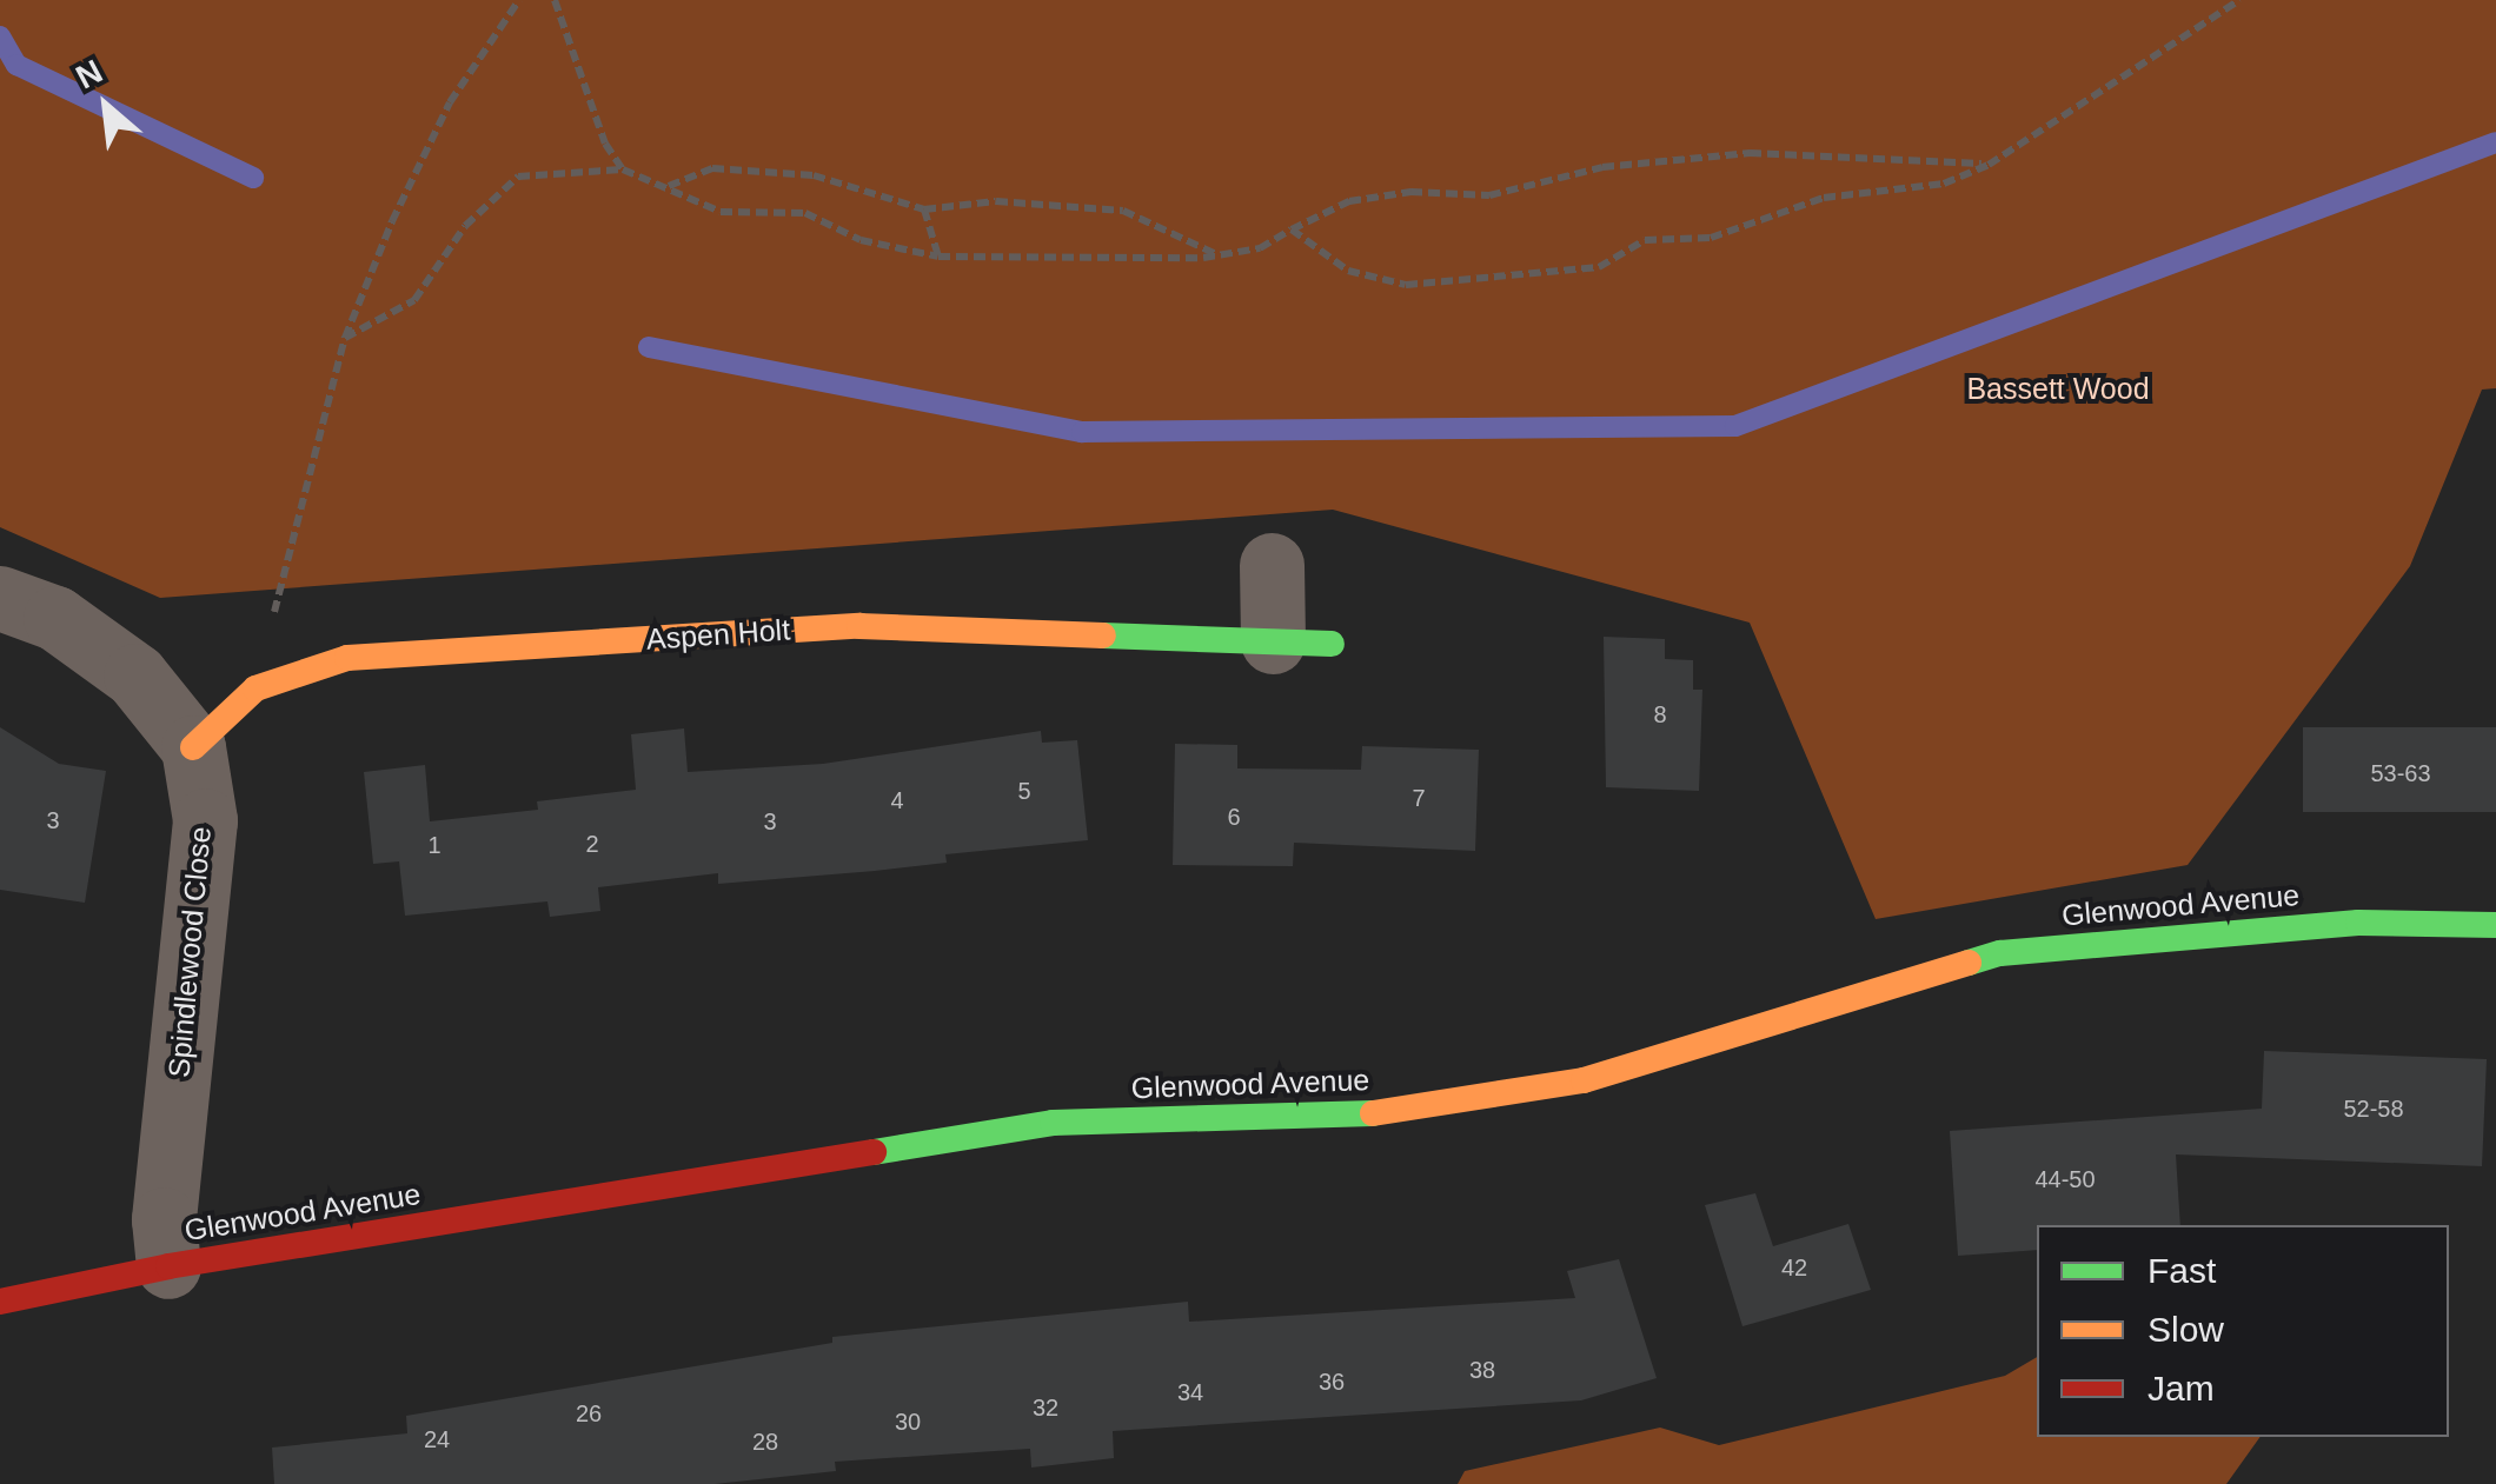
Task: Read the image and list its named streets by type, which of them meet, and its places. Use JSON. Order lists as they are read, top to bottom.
{
  "streets": {
    "street": ["Aspen Holt", "Glenwood Avenue", "Spindlewood Close"]
  },
  "crossings": [
    ["Aspen Holt", "Spindlewood Close"],
    ["Glenwood Avenue", "Spindlewood Close"]
  ],
  "parks": ["Bassett Wood"],
  "house_numbers": [
    "8",
    "53-63",
    "5",
    "7",
    "4",
    "6",
    "3",
    "3",
    "2",
    "1",
    "52-58",
    "44-50",
    "42",
    "38",
    "36",
    "34",
    "32",
    "26",
    "30",
    "24",
    "28"
  ],
  "legend": ["Fast", "Slow", "Jam"],
  "north": "top left"
}
